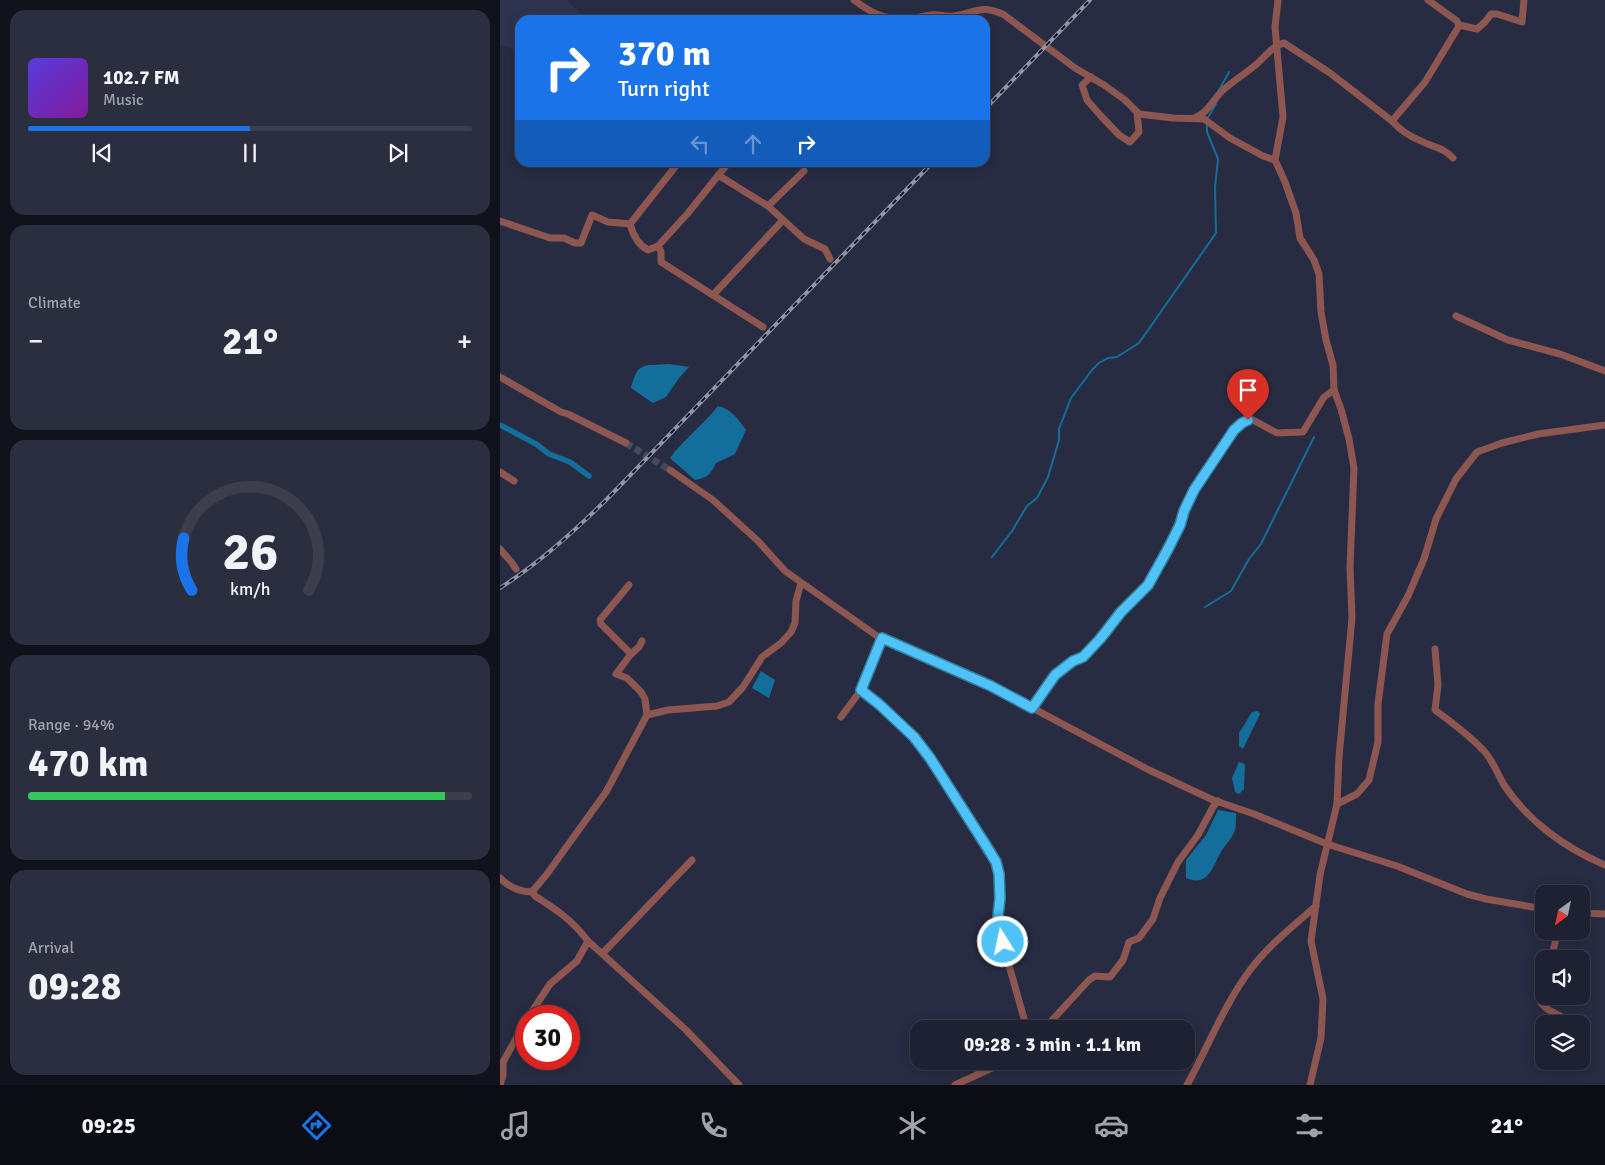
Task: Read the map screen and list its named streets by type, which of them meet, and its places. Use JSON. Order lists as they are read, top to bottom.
{
  "north": "bottom left",
  "page": {
    "turn": ["370 m", "Turn right"],
    "song": ["102.7 FM", "Music"],
    "tile": [
      "Climate",
      ["Range · 94%", "470 km"],
      ["Arrival", "09:28"]
    ],
    "heat": ["−", "21°", "+"],
    "limit": "30",
    "trip": "09:28 · 3 min · 1.1 km",
    "tabs": ["09:25", "21°"],
    "gauge": ["26", "km/h"]
  }
}
